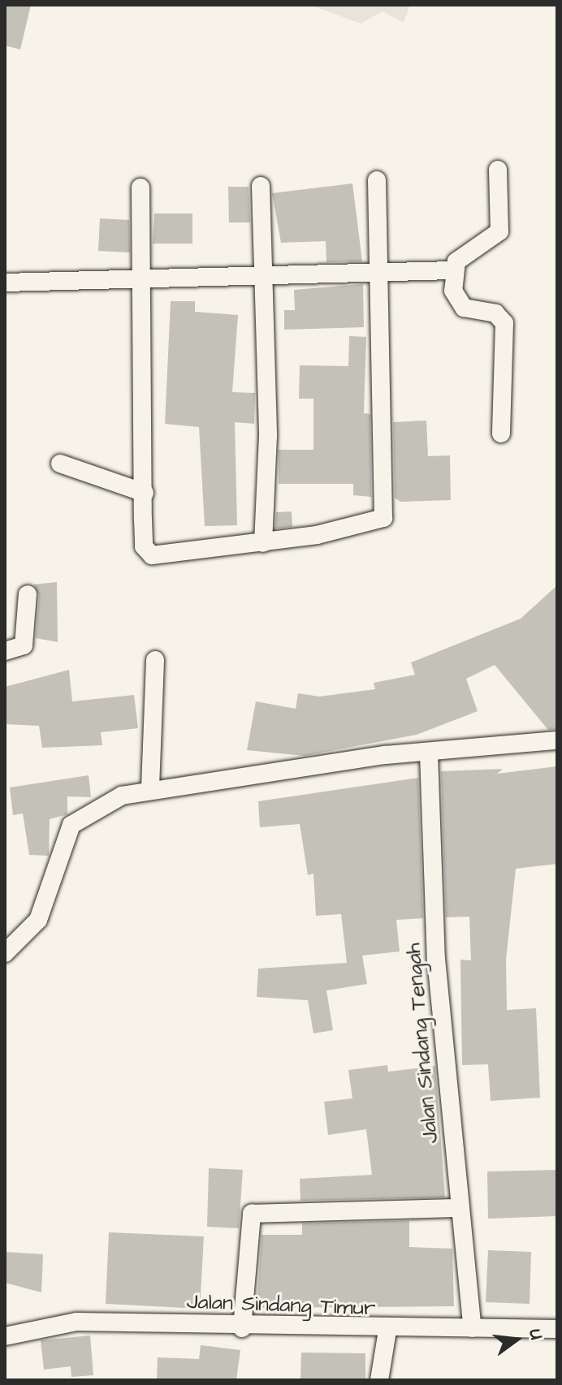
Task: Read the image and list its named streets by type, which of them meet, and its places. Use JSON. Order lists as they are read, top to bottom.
{
  "streets": {
    "street": ["Jalan Sindang Tengah", "Jalan Sindang Timur"]
  },
  "crossings": [
    ["Jalan Sindang Tengah", "Jalan Sindang Timur"]
  ],
  "north": "right"
}
